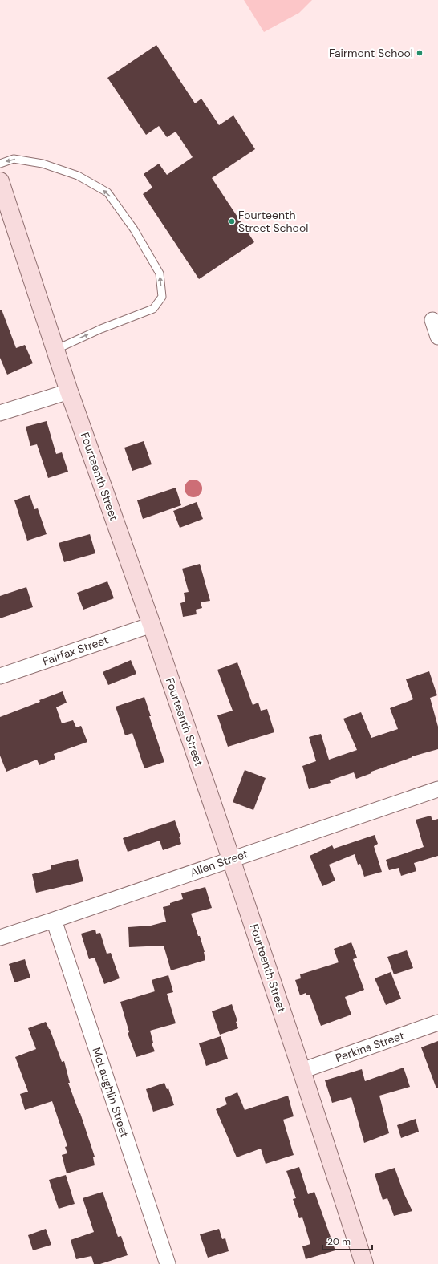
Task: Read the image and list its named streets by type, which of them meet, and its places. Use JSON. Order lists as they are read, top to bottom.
{
  "streets": {
    "street": [
      "Fourteenth Street",
      "Fairfax Street",
      "Allen Street",
      "Perkins Street",
      "McLaughlin Street"
    ]
  },
  "crossings": [
    ["Fourteenth Street", "Fairfax Street"],
    ["Fourteenth Street", "Allen Street"],
    ["Fourteenth Street", "Perkins Street"],
    ["Allen Street", "McLaughlin Street"]
  ],
  "places": ["Fairmont School", "Fourteenth Street School"],
  "scale_bar": "20 m"
}
